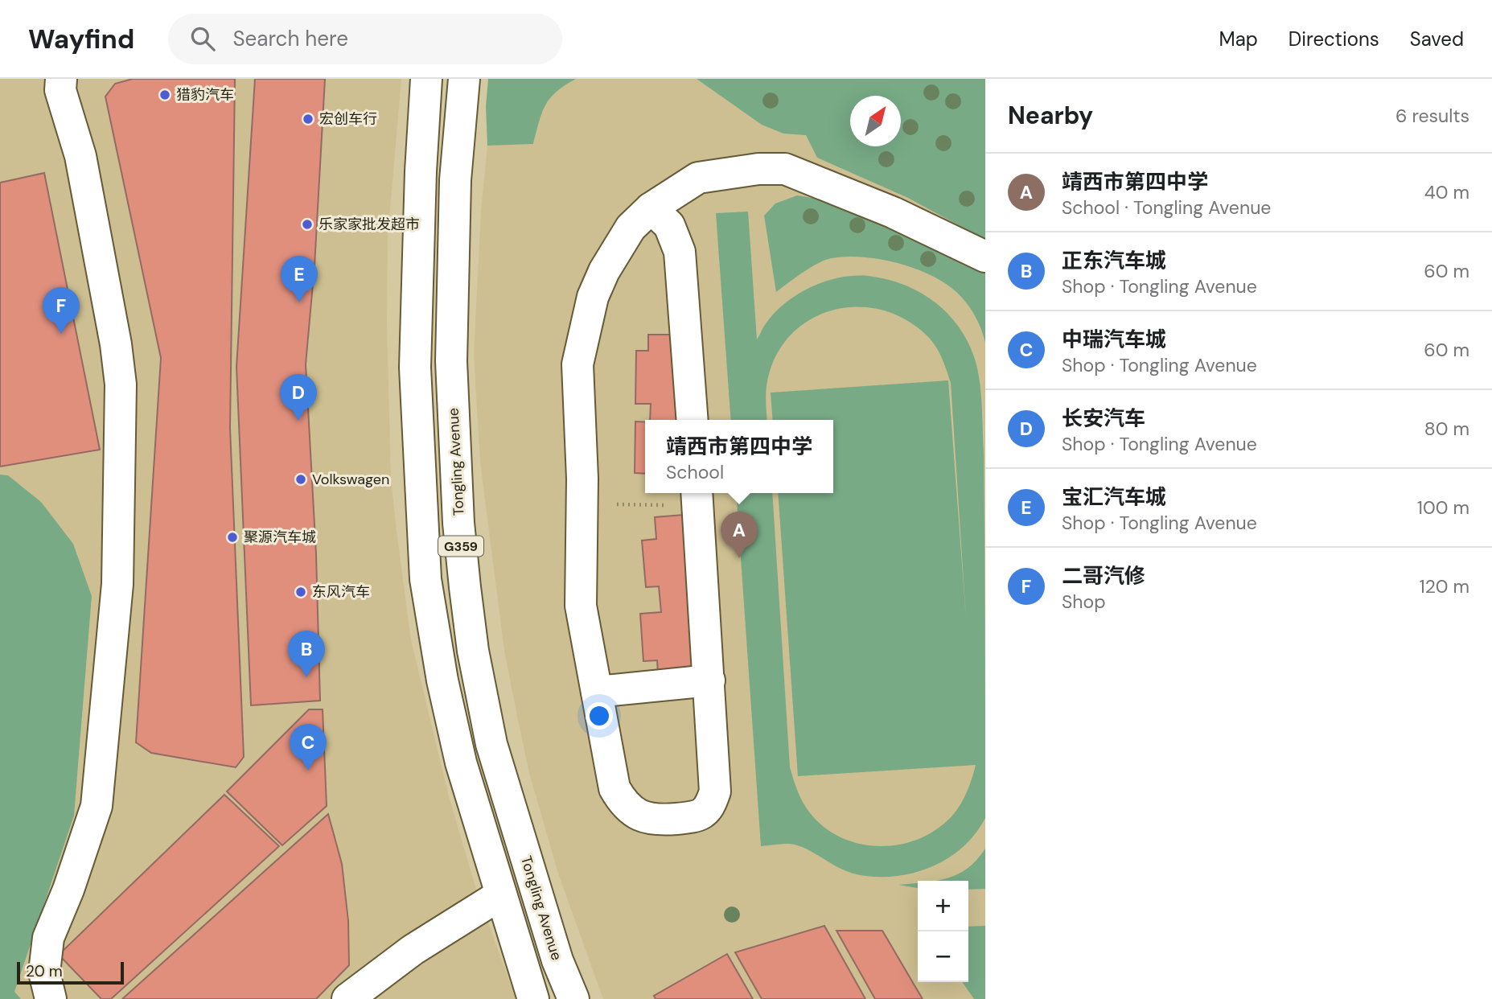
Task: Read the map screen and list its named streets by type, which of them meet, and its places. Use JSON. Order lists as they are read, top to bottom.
{
  "streets": {
    "main road": ["Tongling Avenue", "G359"]
  },
  "places": [
    "猎豹汽车",
    "宏创车行",
    "乐家家批发超市",
    "Volkswagen",
    "聚源汽车城",
    "东风汽车"
  ],
  "scale_bar": "20 m",
  "north": "top right",
  "page": {
    "header": "Wayfind",
    "search": "Search here",
    "nav": ["Map", "Directions", "Saved"],
    "heading": ["Nearby", "6 results"],
    "list": [
      {
        "mark": "A",
        "name": "靖西市第四中学",
        "note": "School · Tongling Avenue",
        "value": "40 m"
      },
      {
        "mark": "B",
        "name": "正东汽车城",
        "note": "Shop · Tongling Avenue",
        "value": "60 m"
      },
      {
        "mark": "C",
        "name": "中瑞汽车城",
        "note": "Shop · Tongling Avenue",
        "value": "60 m"
      },
      {
        "mark": "D",
        "name": "长安汽车",
        "note": "Shop · Tongling Avenue",
        "value": "80 m"
      },
      {
        "mark": "E",
        "name": "宝汇汽车城",
        "note": "Shop · Tongling Avenue",
        "value": "100 m"
      },
      {
        "mark": "F",
        "name": "二哥汽修",
        "note": "Shop",
        "value": "120 m"
      }
    ],
    "pins": [
      "E",
      "F",
      "D",
      "A",
      "B",
      "C"
    ],
    "popup": ["靖西市第四中学", "School"],
    "map_buttons": ["+", "−"],
    "scale": "20 m"
  }
}
